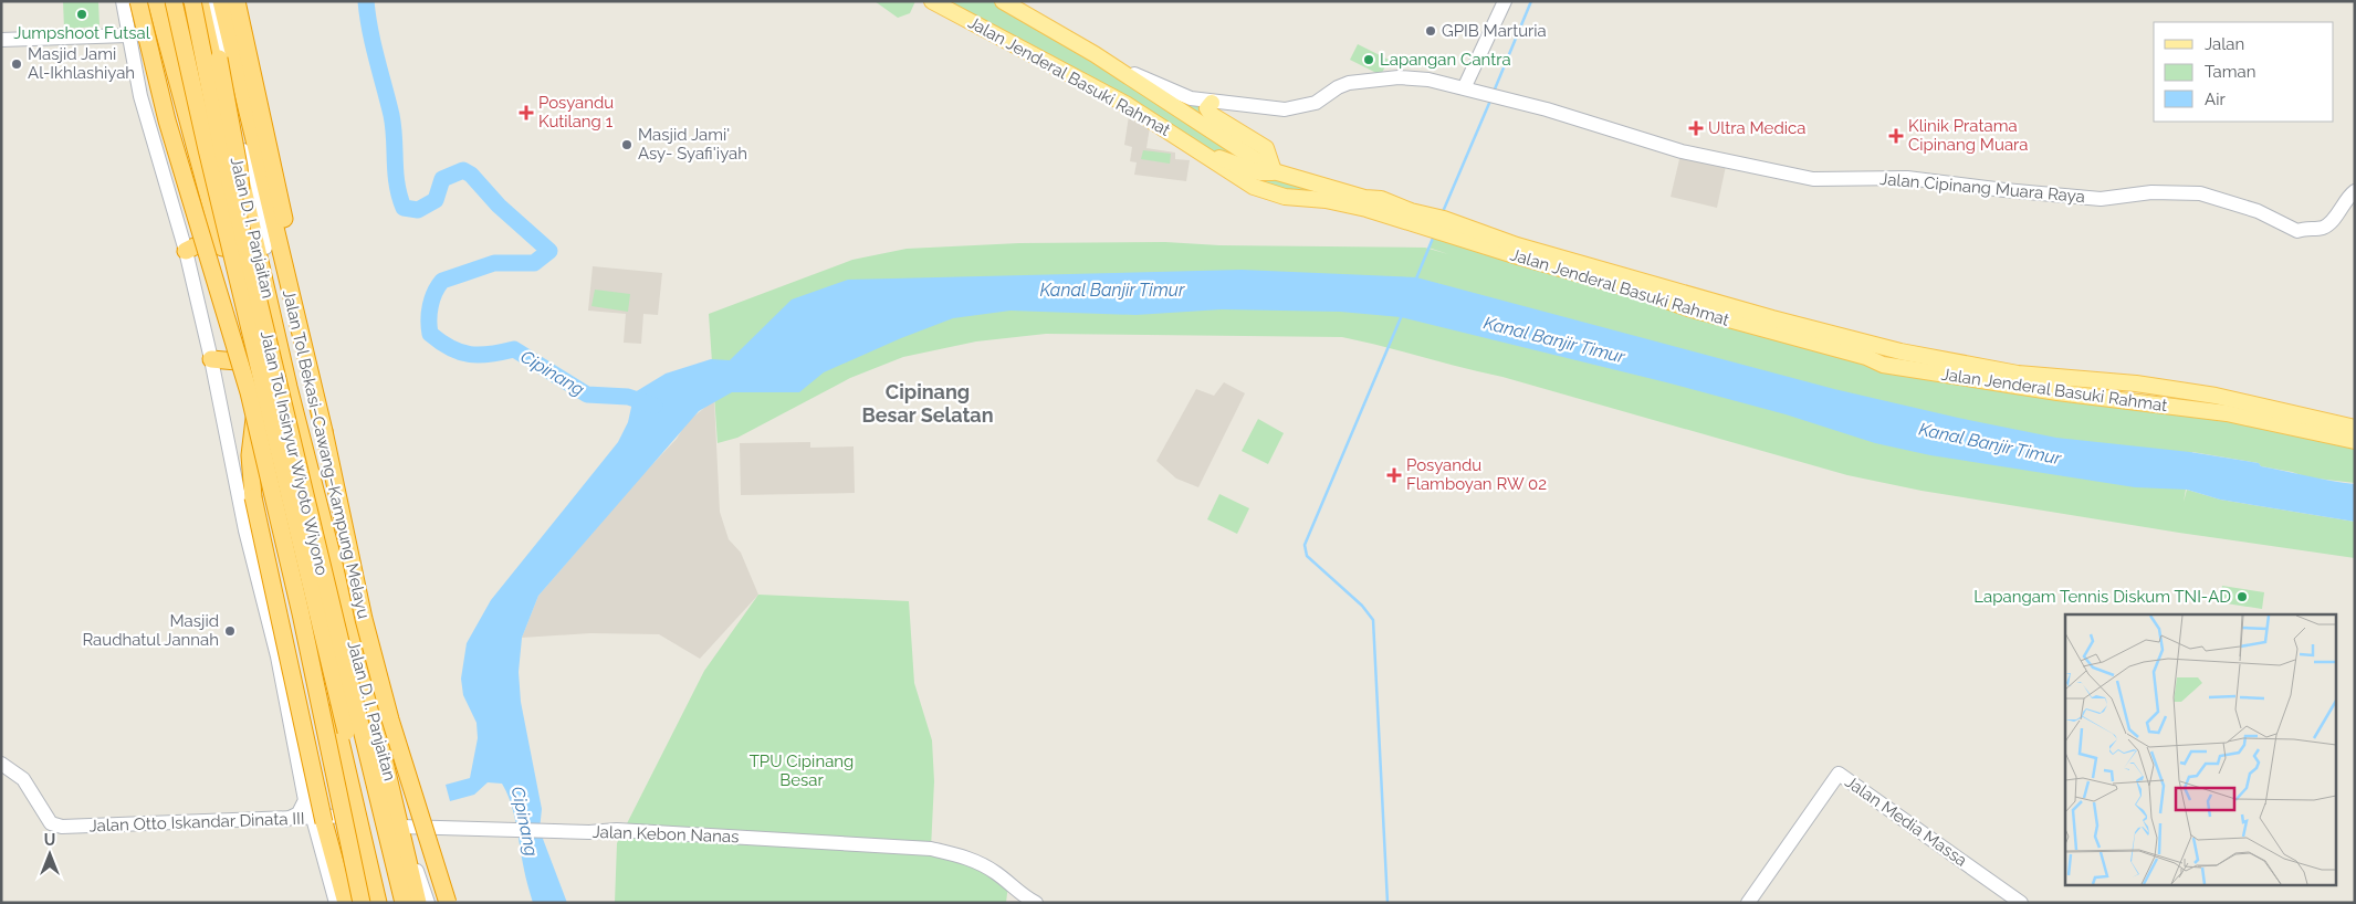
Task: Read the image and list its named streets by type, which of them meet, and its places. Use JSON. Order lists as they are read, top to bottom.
{
  "streets": {
    "highway": ["Jalan D. I. Panjaitan", "Jalan Tol Insinyur Wiyoto Wiyono", "Jalan Tol Bekasi–Cawang–Kampung Melayu"],
    "main road": ["Jalan Jenderal Basuki Rahmat"],
    "street": [
      "Jalan Cipinang Muara Raya",
      "Jalan Media Massa",
      "Jalan Otto Iskandar Dinata III",
      "Jalan Kebon Nanas"
    ]
  },
  "crossings": [
    ["Jalan Jenderal Basuki Rahmat", "Jalan Cipinang Muara Raya"],
    ["Jalan D. I. Panjaitan", "Jalan Otto Iskandar Dinata III"],
    ["Jalan D. I. Panjaitan", "Jalan Kebon Nanas"]
  ],
  "districts": ["Cipinang Besar Selatan"],
  "water": ["Kanal Banjir Timur", "Cipinang"],
  "parks": ["TPU Cipinang Besar"],
  "places": {
    "other": [
      "Jumpshoot Futsal",
      "GPIB Marturia",
      "Lapangan Cantra",
      "Masjid Jami Al-Ikhlashiyah",
      "Masjid Jami' Asy- Syafi'iyah",
      "Lapangam Tennis Diskum TNI-AD",
      "Masjid Raudhatul Jannah"
    ],
    "health": [
      "Posyandu Kutilang 1",
      "Ultra Medica",
      "Klinik Pratama Cipinang Muara",
      "Posyandu Flamboyan RW 02"
    ]
  },
  "legend": ["Jalan", "Taman", "Air"],
  "north": "top"
}
